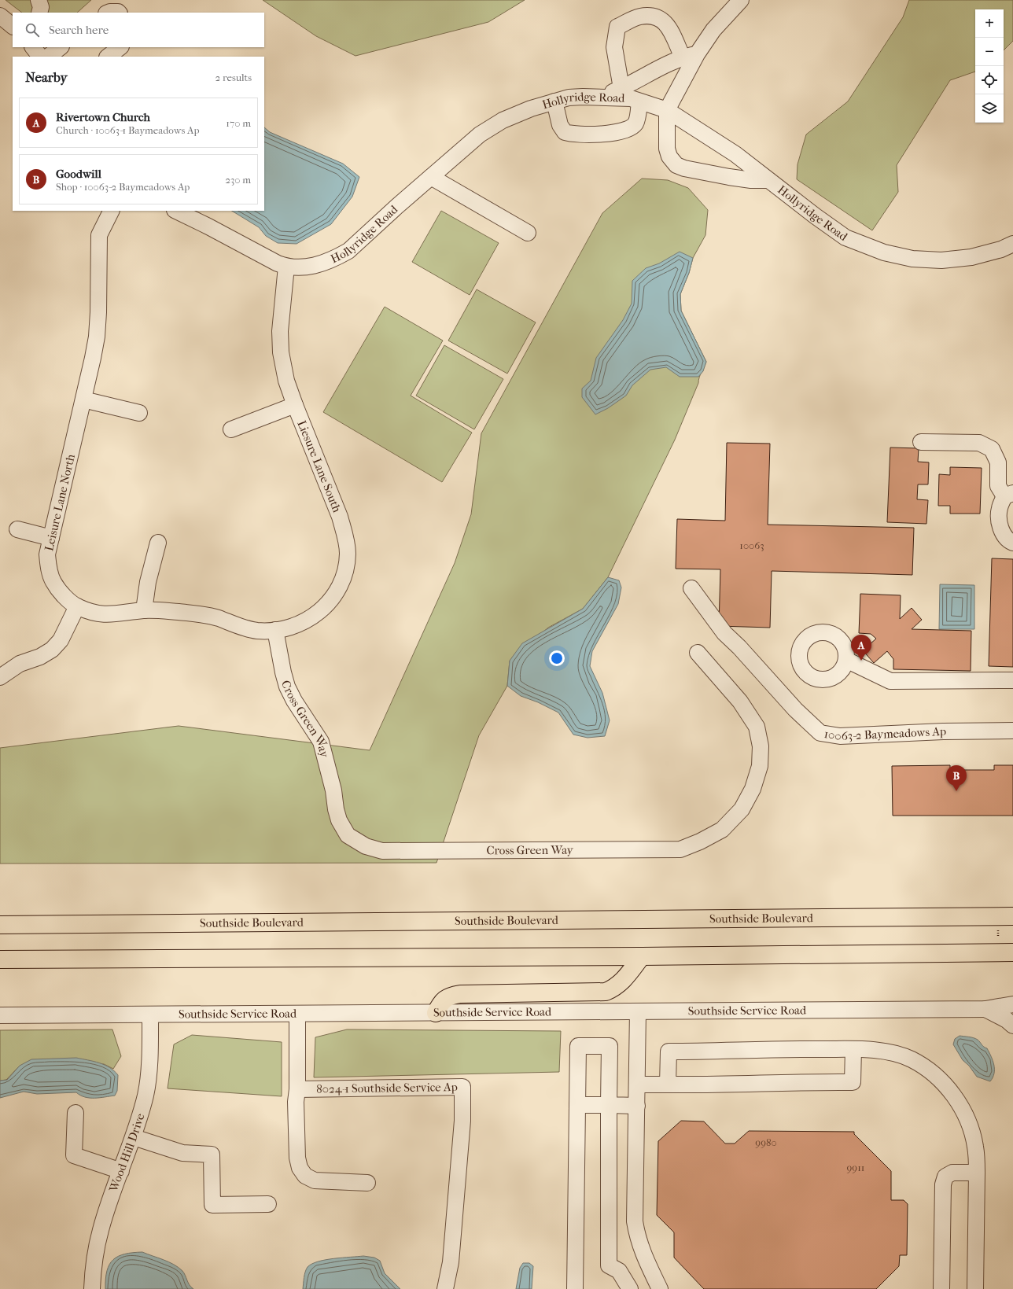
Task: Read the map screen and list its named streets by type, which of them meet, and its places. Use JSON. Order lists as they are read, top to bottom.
{
  "streets": {
    "highway": ["Southside Boulevard"],
    "street": [
      "Hollyridge Road",
      "Liesure Lane South",
      "Leisure Lane North",
      "Cross Green Way",
      "10063-2 Baymeadows Ap",
      "Southside Service Road",
      "8024-1 Southside Service Ap",
      "Wood Hill Drive"
    ]
  },
  "crossings": [
    ["Hollyridge Road", "Liesure Lane South"],
    ["Liesure Lane South", "Leisure Lane North"],
    ["Liesure Lane South", "Cross Green Way"],
    ["Leisure Lane North", "Cross Green Way"],
    ["Southside Service Road", "Wood Hill Drive"]
  ],
  "house_numbers": ["10063", "9980", "9911"],
  "page": {
    "map_buttons": ["+", "−"],
    "search": "Search here",
    "heading": ["Nearby", "2 results"],
    "list": [
      {
        "mark": "A",
        "name": "Rivertown Church",
        "note": "Church · 10063-1 Baymeadows Ap",
        "value": "170 m"
      },
      {
        "mark": "B",
        "name": "Goodwill",
        "note": "Shop · 10063-2 Baymeadows Ap",
        "value": "230 m"
      }
    ],
    "pins": ["A", "B"]
  }
}
